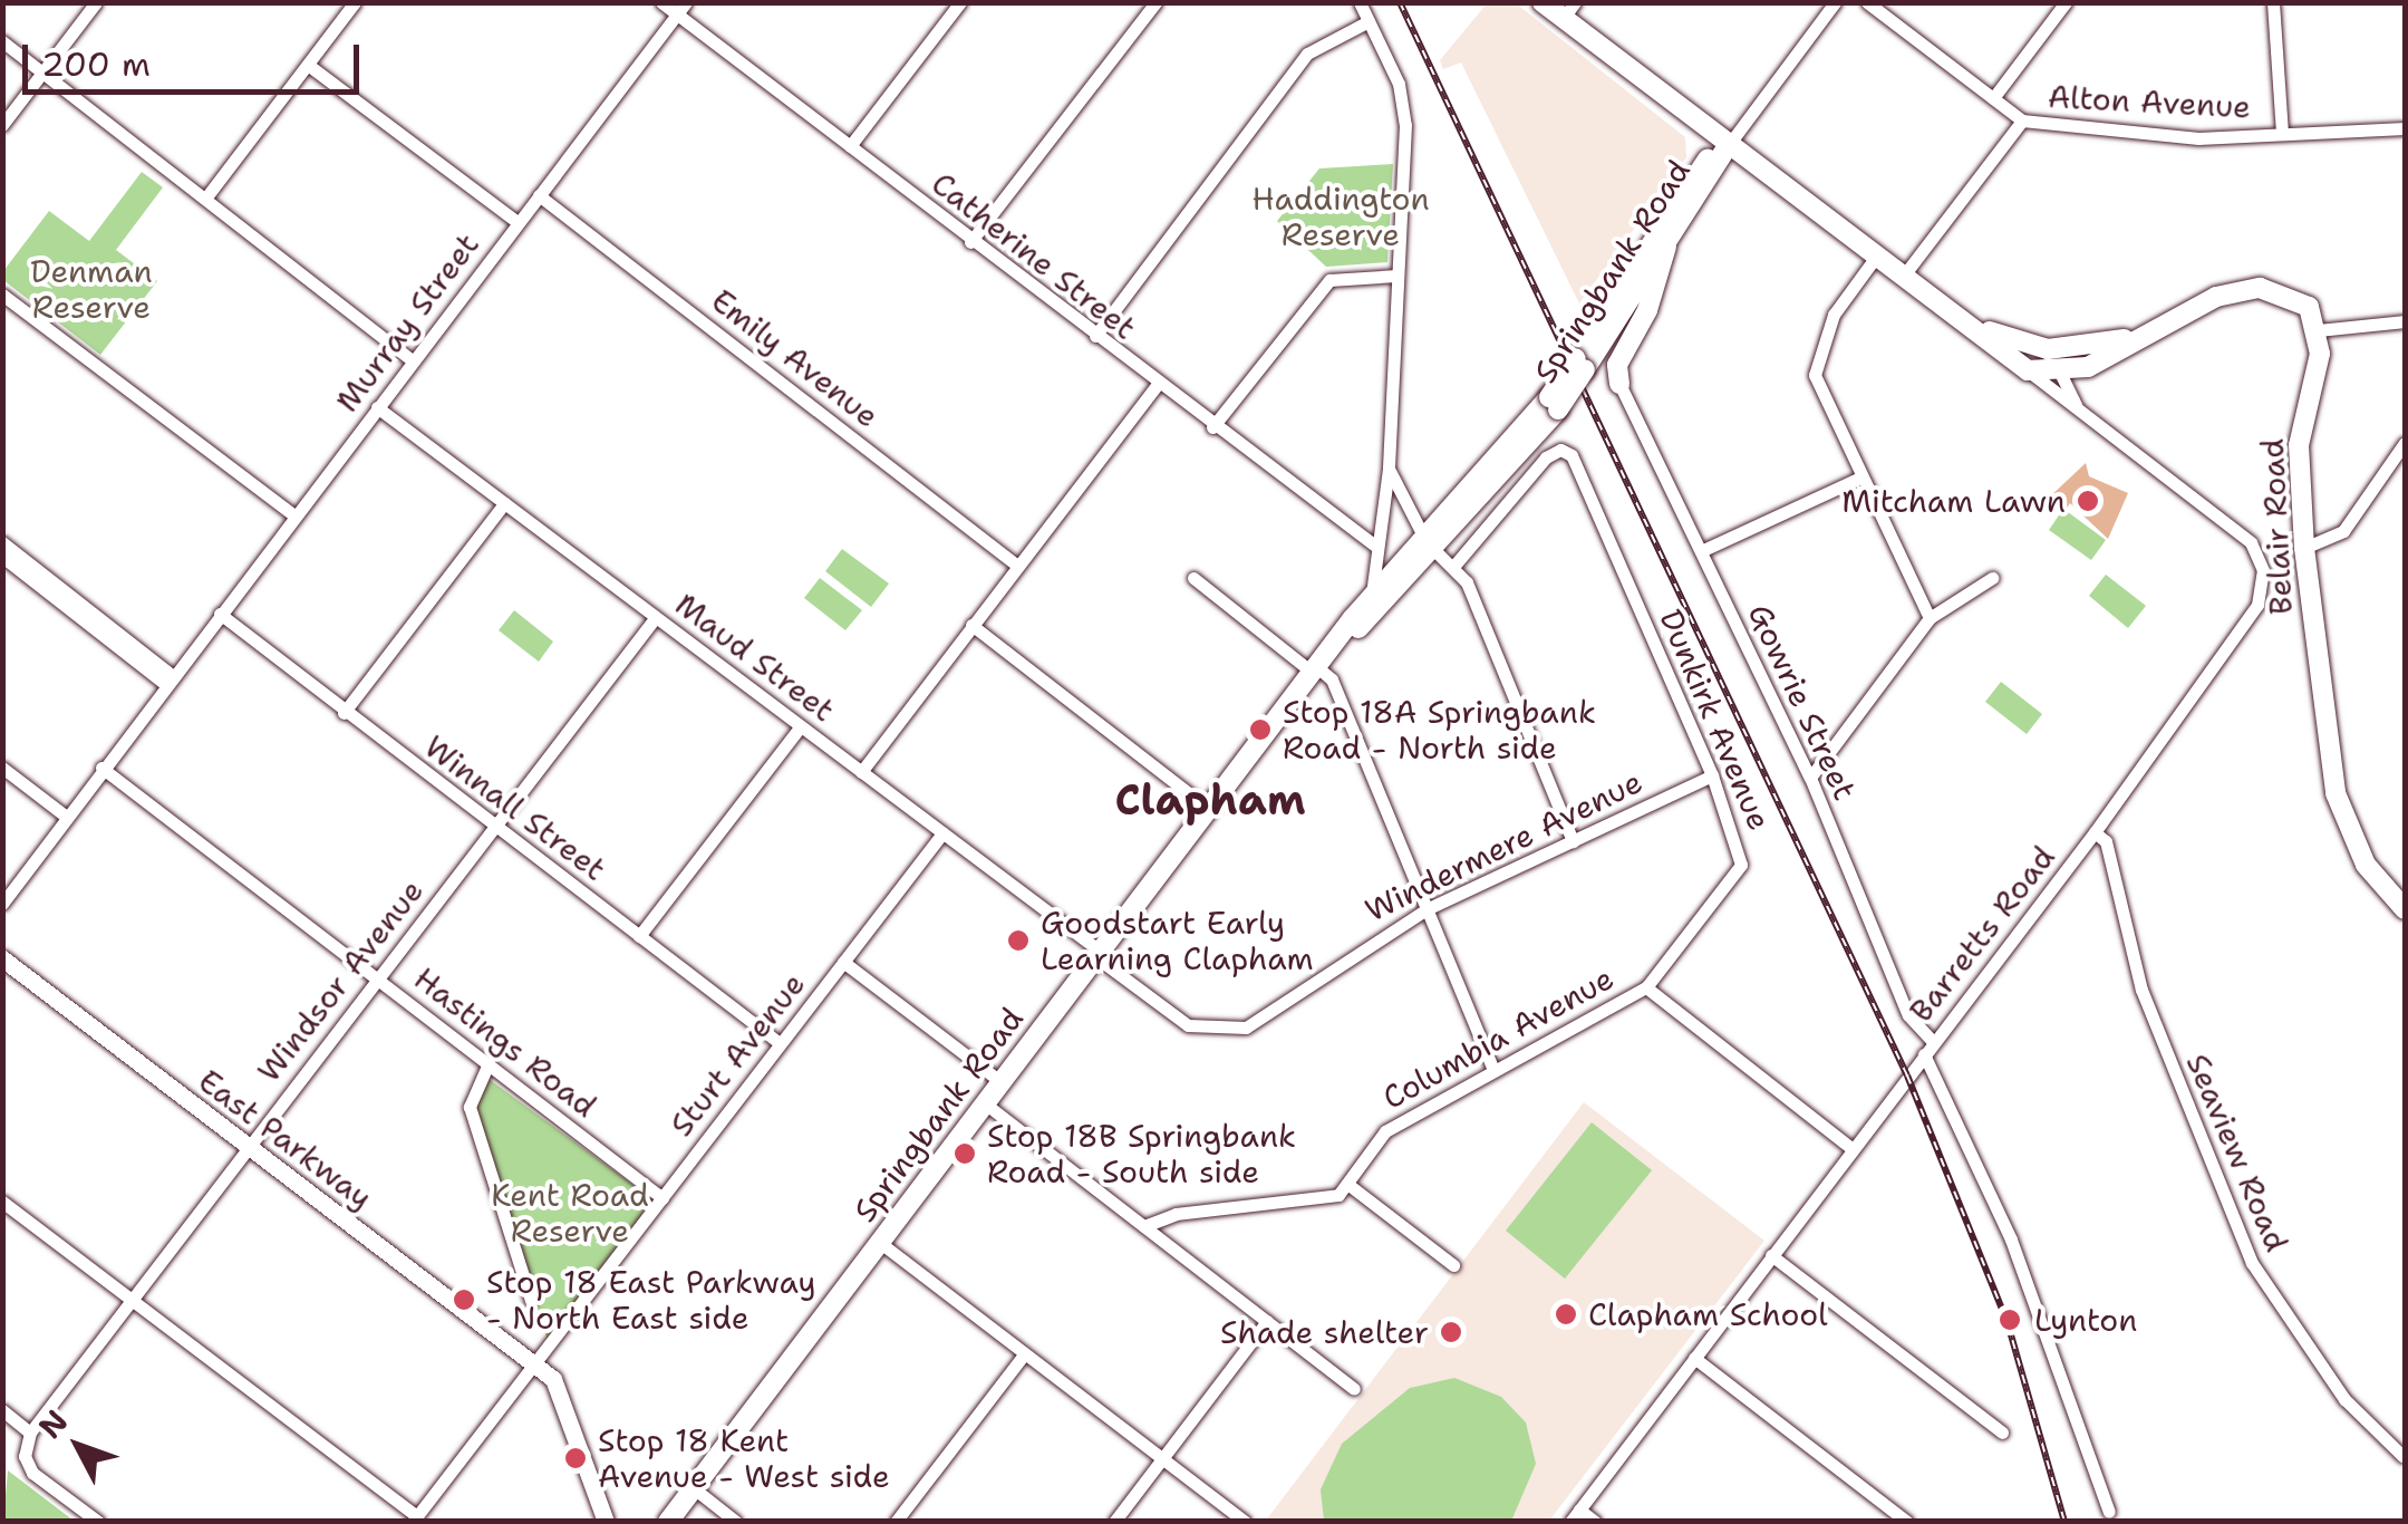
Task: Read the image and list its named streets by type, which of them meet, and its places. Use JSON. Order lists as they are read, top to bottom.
{
  "streets": {
    "main road": ["Springbank Road", "Belair Road"],
    "street": [
      "Alton Avenue",
      "Catherine Street",
      "Murray Street",
      "Emily Avenue",
      "Maud Street",
      "Gowrie Street",
      "Dunkirk Avenue",
      "Winnall Street",
      "Windermere Avenue",
      "Barretts Road",
      "Windsor Avenue",
      "Columbia Avenue",
      "Hastings Road",
      "Sturt Avenue",
      "East Parkway",
      "Seaview Road"
    ]
  },
  "crossings": [
    ["Catherine Street", "Murray Street"],
    ["Springbank Road", "Maud Street"],
    ["Springbank Road", "Windermere Avenue"],
    ["Murray Street", "Emily Avenue"],
    ["Murray Street", "Maud Street"],
    ["Murray Street", "Winnall Street"],
    ["Murray Street", "Hastings Road"],
    ["Maud Street", "Windermere Avenue"],
    ["Maud Street", "Windsor Avenue"],
    ["Maud Street", "Sturt Avenue"],
    ["Gowrie Street", "Barretts Road"],
    ["Dunkirk Avenue", "Windermere Avenue"],
    ["Dunkirk Avenue", "Columbia Avenue"],
    ["Winnall Street", "Windsor Avenue"],
    ["Winnall Street", "Sturt Avenue"],
    ["Barretts Road", "Seaview Road"],
    ["Windsor Avenue", "Hastings Road"],
    ["Windsor Avenue", "East Parkway"],
    ["Hastings Road", "Sturt Avenue"],
    ["Sturt Avenue", "East Parkway"]
  ],
  "districts": ["Clapham"],
  "parks": ["Haddington Reserve", "Denman Reserve", "Kent Road Reserve"],
  "places": [
    "Mitcham Lawn",
    "Stop 18A Springbank Road - North side",
    "Goodstart Early Learning Clapham",
    "Stop 18B Springbank Road - South side",
    "Stop 18 East Parkway - North East side",
    "Clapham School",
    "Lynton",
    "Shade shelter",
    "Stop 18 Kent Avenue - West side"
  ],
  "scale_bar": "200 m",
  "north": "top left"
}
